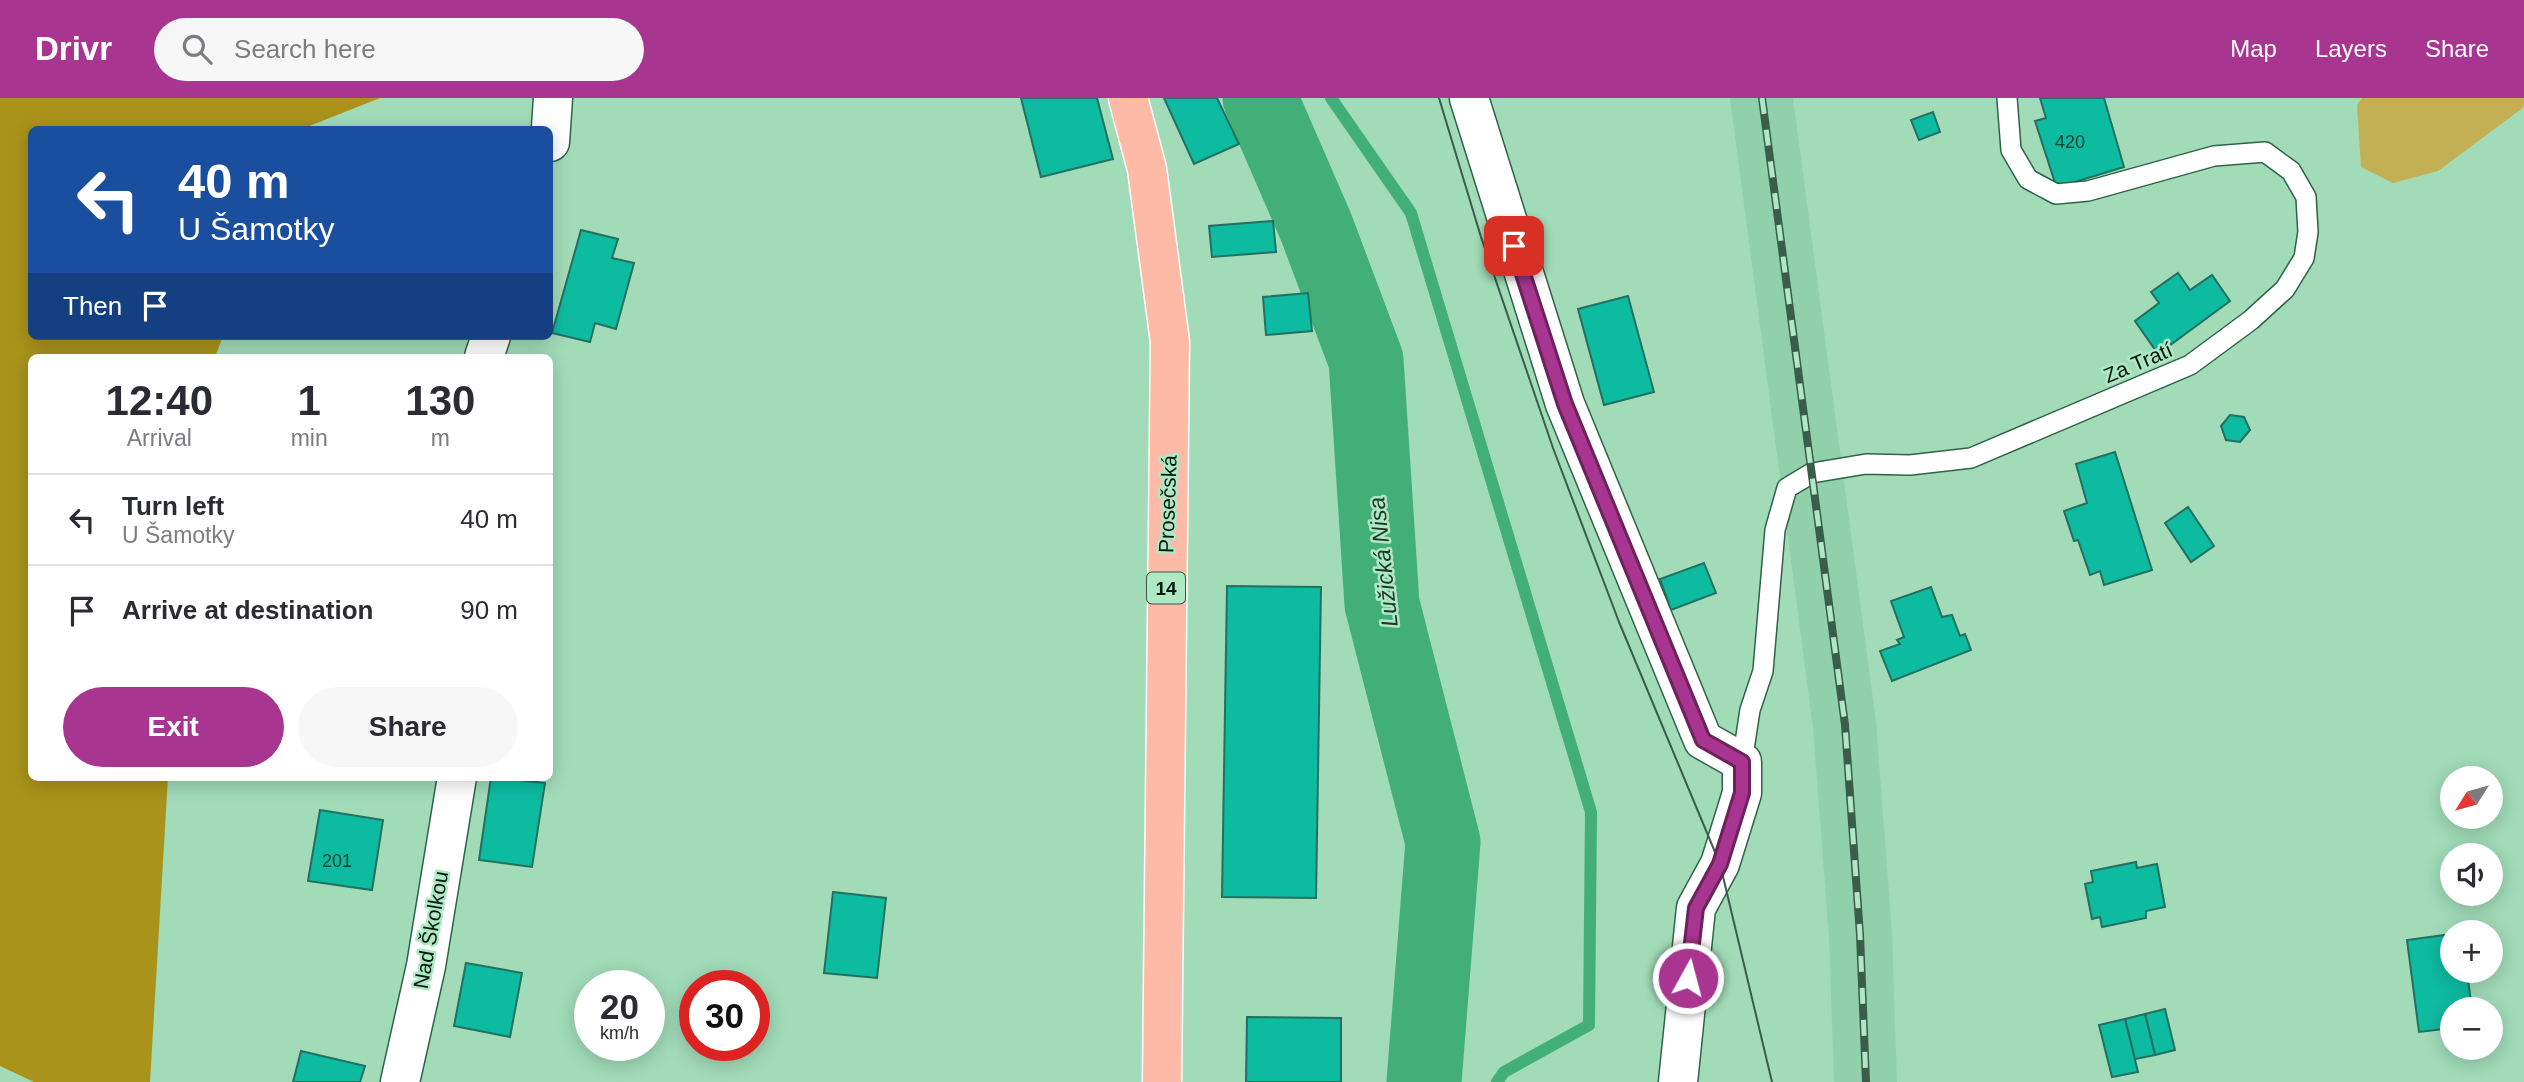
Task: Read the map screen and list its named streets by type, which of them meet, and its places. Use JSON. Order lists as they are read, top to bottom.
{
  "streets": {
    "main road": ["Prosečská", "14"],
    "street": ["Nad Školkou"],
    "lane": ["Za Tratí"]
  },
  "water": ["Lužická Nisa"],
  "house_numbers": ["420", "201"],
  "north": "bottom left",
  "page": {
    "header": "Drivr",
    "search": "Search here",
    "nav": ["Map", "Layers", "Share"],
    "turn": ["40 m", "U Šamotky"],
    "then": "Then",
    "eta": [
      "12:40",
      "Arrival",
      "1",
      "min",
      "130",
      "m"
    ],
    "list": [
      {
        "name": "Turn left",
        "note": "U Šamotky",
        "value": "40 m"
      },
      {
        "name": "Arrive at destination",
        "value": "90 m"
      }
    ],
    "buttons": ["Exit", "Share"],
    "map_buttons": ["+", "−"],
    "speed": "20 km/h",
    "limit": "30"
  }
}
